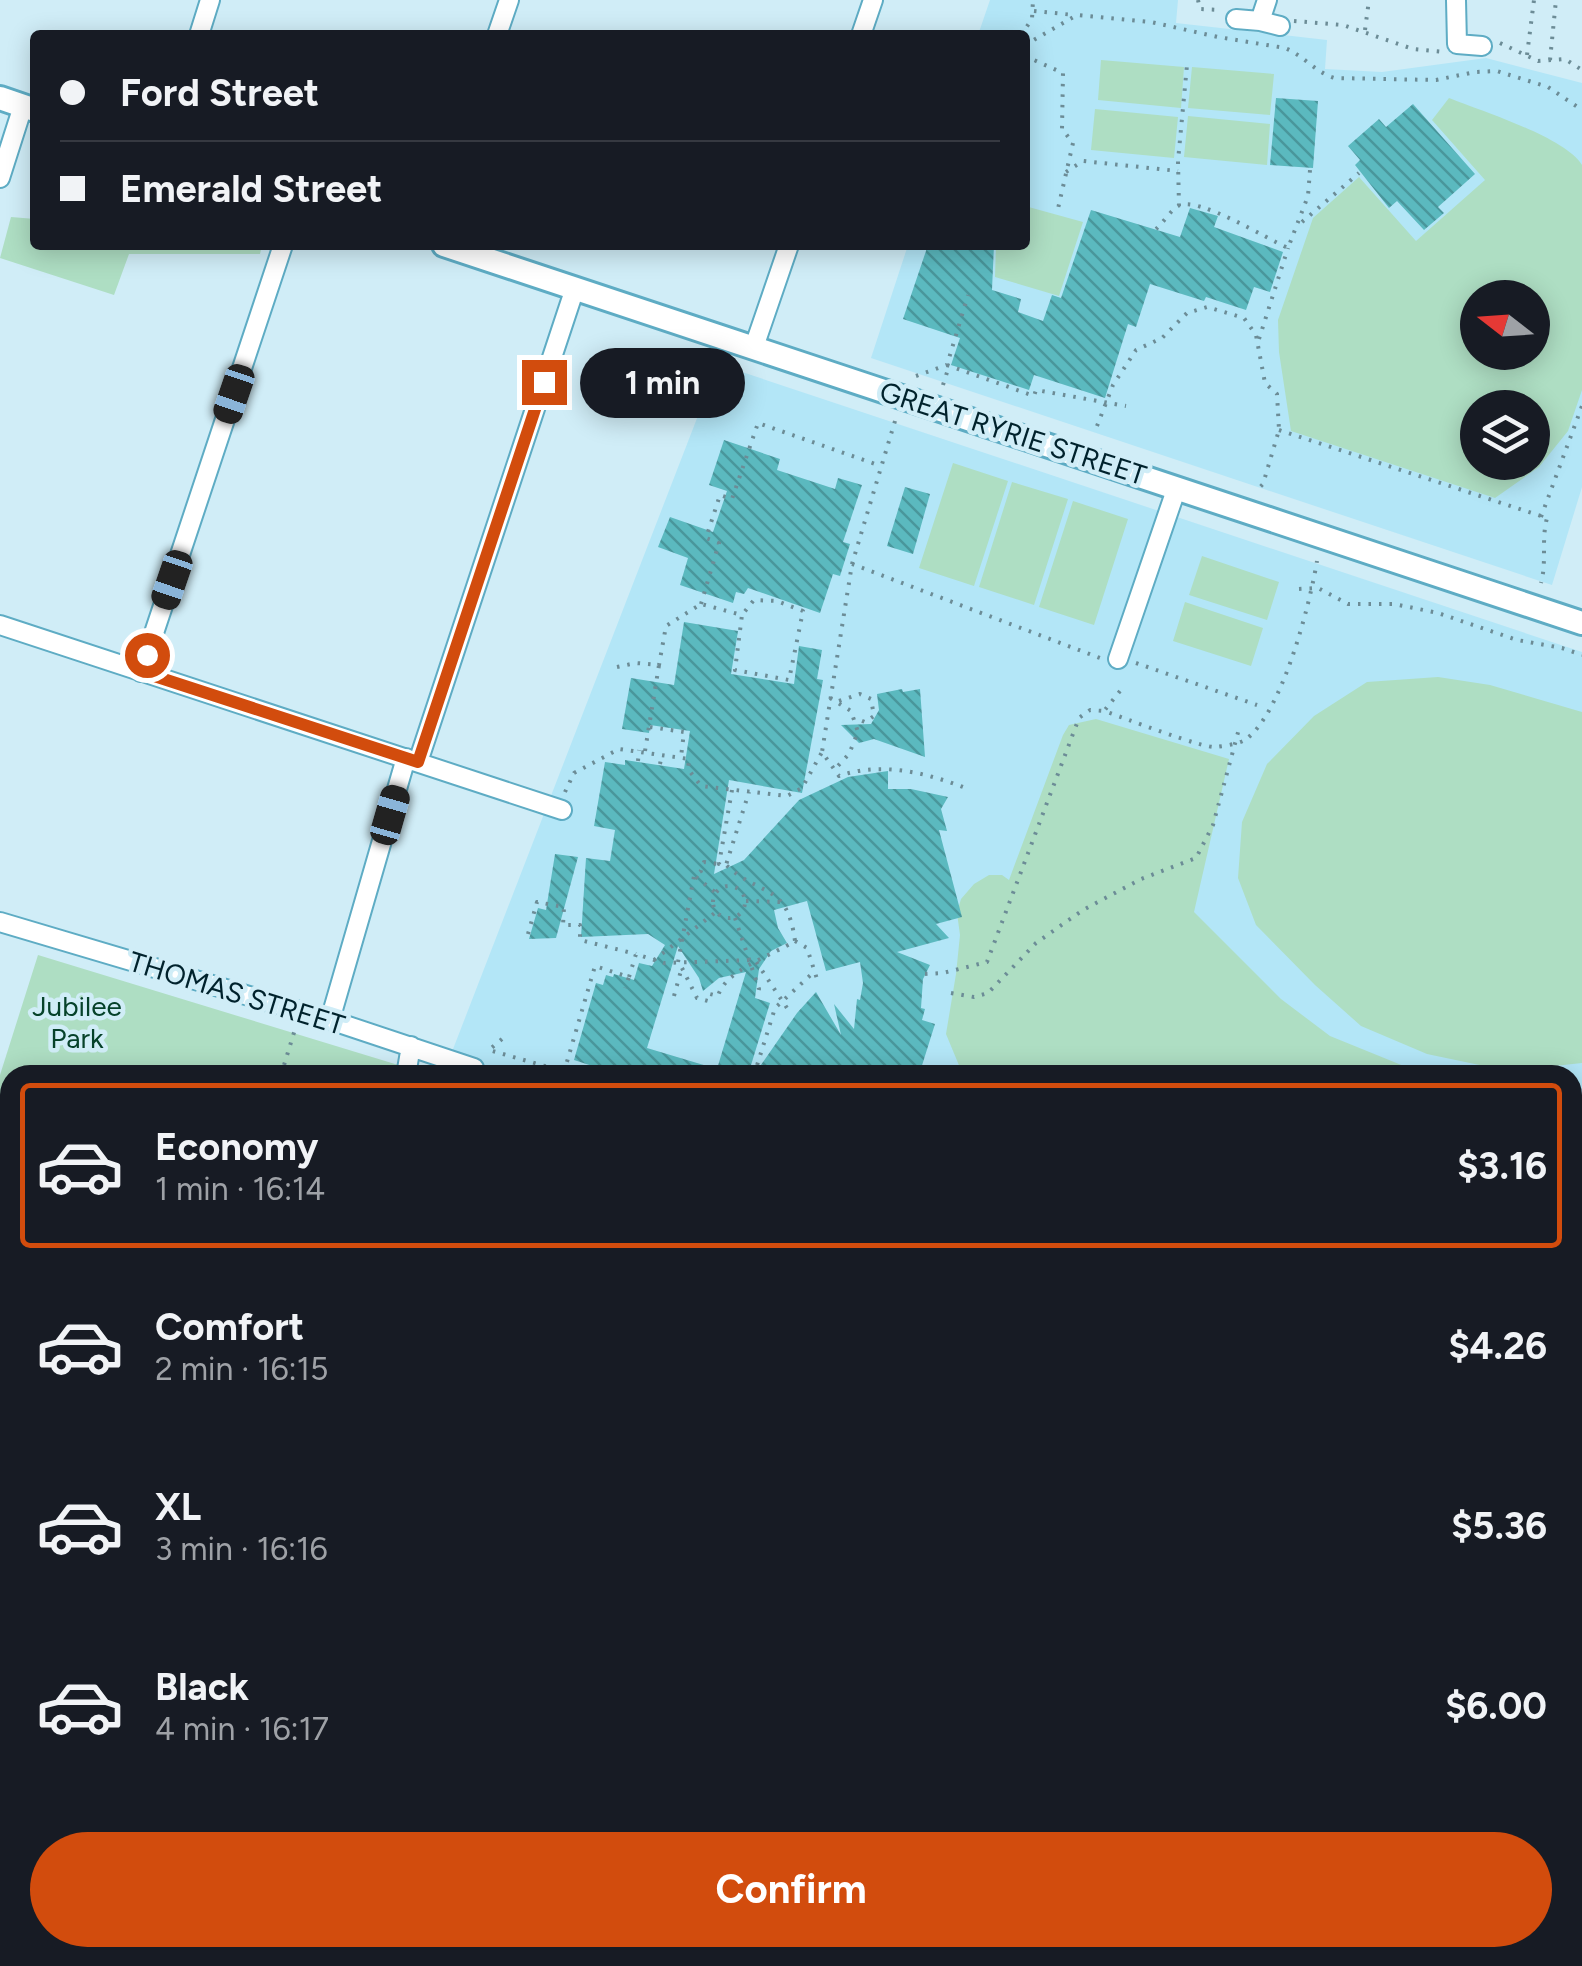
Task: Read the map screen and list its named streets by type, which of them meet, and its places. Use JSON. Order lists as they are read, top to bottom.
{
  "streets": {
    "main road": ["GREAT RYRIE STREET"],
    "street": ["THOMAS STREET"]
  },
  "parks": ["Jubilee Park"],
  "north": "left",
  "page": {
    "banner": ["Ford Street", "Emerald Street"],
    "bubble": "1 min",
    "list": [
      {
        "name": "Economy",
        "note": "1 min · 16:14",
        "value": "$3.16"
      },
      {
        "name": "Comfort",
        "note": "2 min · 16:15",
        "value": "$4.26"
      },
      {
        "name": "XL",
        "note": "3 min · 16:16",
        "value": "$5.36"
      },
      {
        "name": "Black",
        "note": "4 min · 16:17",
        "value": "$6.00"
      }
    ],
    "buttons": "Confirm"
  }
}
